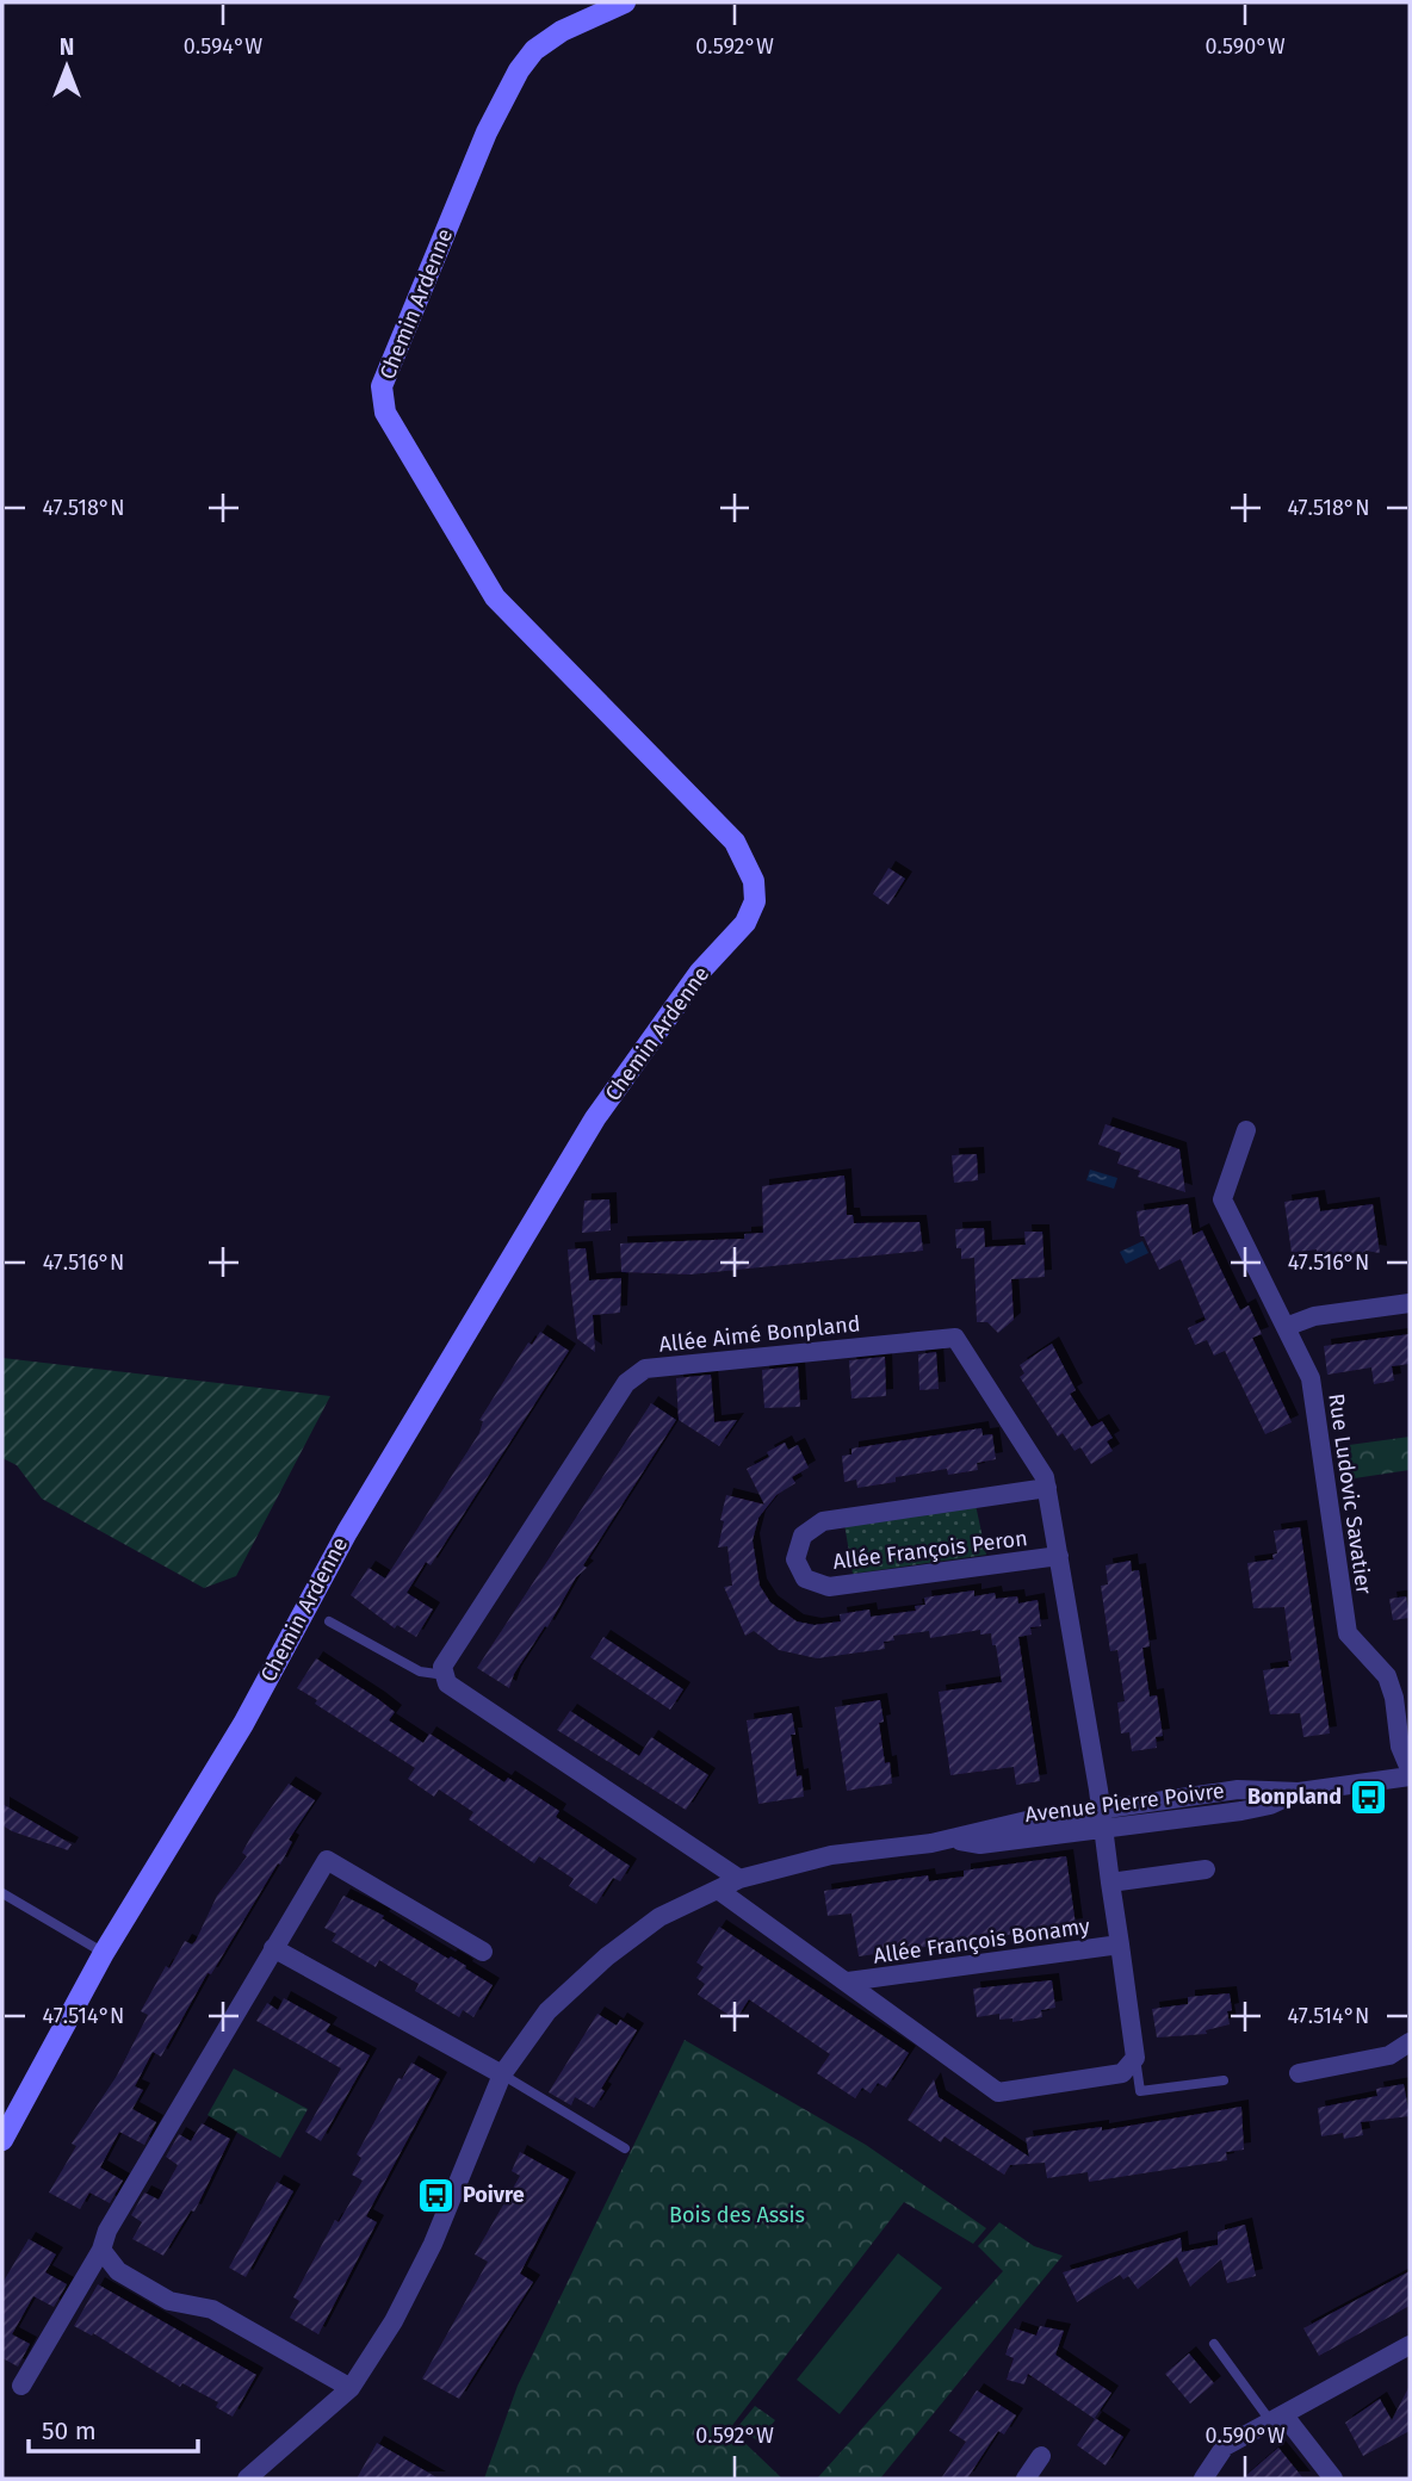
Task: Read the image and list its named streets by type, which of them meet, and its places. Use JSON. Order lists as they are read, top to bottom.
{
  "streets": {
    "street": [
      "Chemin Ardenne",
      "Allée Aimé Bonpland",
      "Rue Ludovic Savatier",
      "Allée François Peron",
      "Avenue Pierre Poivre",
      "Allée François Bonamy"
    ]
  },
  "crossings": [
    ["Allée Aimé Bonpland", "Allée François Peron"],
    ["Allée Aimé Bonpland", "Avenue Pierre Poivre"],
    ["Allée Aimé Bonpland", "Allée François Bonamy"],
    ["Avenue Pierre Poivre", "Allée François Bonamy"]
  ],
  "parks": ["Bois des Assis"],
  "places": {
    "bus stop": ["Bonpland", "Poivre"]
  },
  "scale_bar": "50 m",
  "north": "top",
  "coordinates": [
    "0.594°W",
    "0.592°W",
    "0.590°W",
    "47.518°N",
    "47.516°N",
    "47.514°N"
  ]
}
